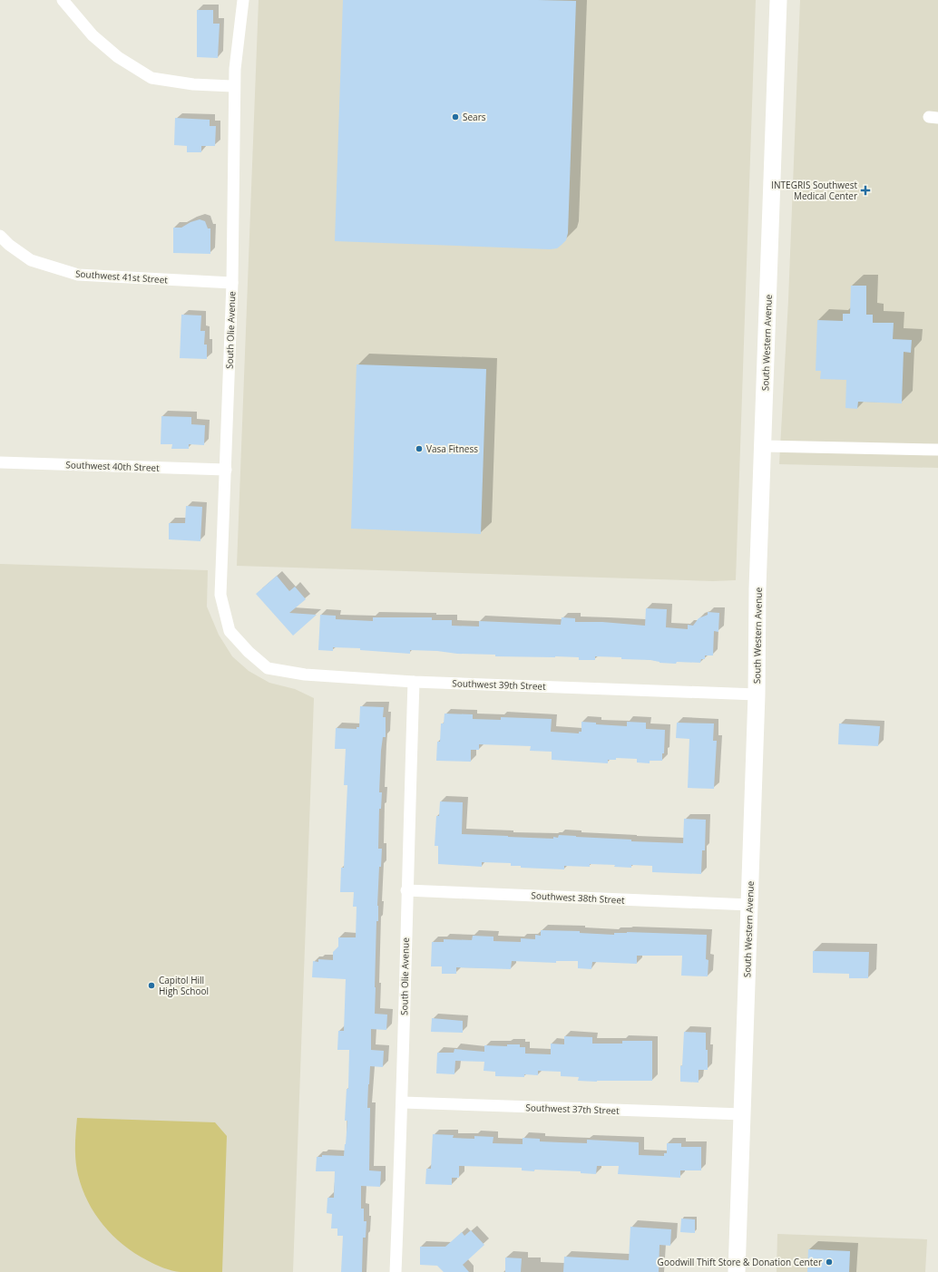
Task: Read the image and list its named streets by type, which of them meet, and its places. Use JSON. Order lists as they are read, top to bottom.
{
  "streets": {
    "main road": ["South Western Avenue"],
    "street": [
      "Southwest 41st Street",
      "South Olie Avenue",
      "Southwest 40th Street",
      "Southwest 39th Street",
      "Southwest 38th Street",
      "Southwest 37th Street"
    ]
  },
  "crossings": [
    ["Southwest 41st Street", "South Olie Avenue"],
    ["South Olie Avenue", "Southwest 40th Street"],
    ["South Olie Avenue", "Southwest 39th Street"],
    ["South Olie Avenue", "Southwest 38th Street"],
    ["South Olie Avenue", "Southwest 37th Street"],
    ["South Western Avenue", "Southwest 39th Street"],
    ["South Western Avenue", "Southwest 38th Street"],
    ["South Western Avenue", "Southwest 37th Street"]
  ],
  "places": {
    "other": [
      "Sears",
      "Vasa Fitness",
      "Capitol Hill High School",
      "Goodwill Thift Store & Donation Center"
    ],
    "health": ["INTEGRIS Southwest Medical Center"]
  }
}
